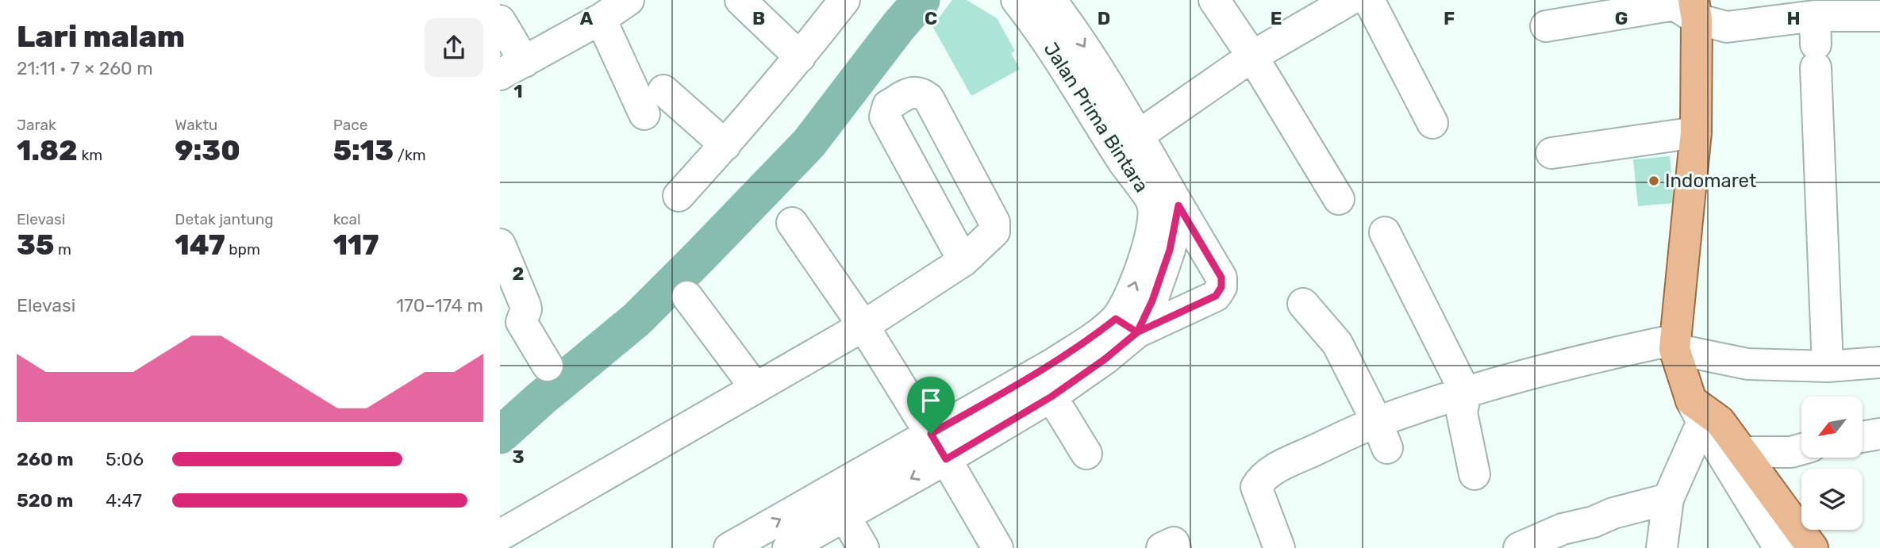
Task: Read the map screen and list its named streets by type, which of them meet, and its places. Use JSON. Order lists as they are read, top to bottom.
{
  "streets": {
    "street": ["Jalan Prima Bintara"]
  },
  "places": ["Indomaret"],
  "north": "bottom left",
  "page": {
    "heading": ["Lari malam", "21:11 · 7 × 260 m"],
    "stats": [
      ["Jarak", "1.82 km"],
      ["Waktu", "9:30"],
      ["Pace", "5:13 /km"],
      ["Elevasi", "35 m"],
      ["Detak jantung", "147 bpm"],
      ["kcal", "117"]
    ],
    "chart": ["Elevasi", "170–174 m"],
    "list": [
      {
        "name": "260 m",
        "note": "5:06"
      },
      {
        "name": "520 m",
        "note": "4:47"
      }
    ]
  },
  "grid": {
    "columns": [
      "A",
      "B",
      "C",
      "D",
      "E",
      "F",
      "G",
      "H"
    ],
    "rows": ["1", "2", "3"]
  }
}
